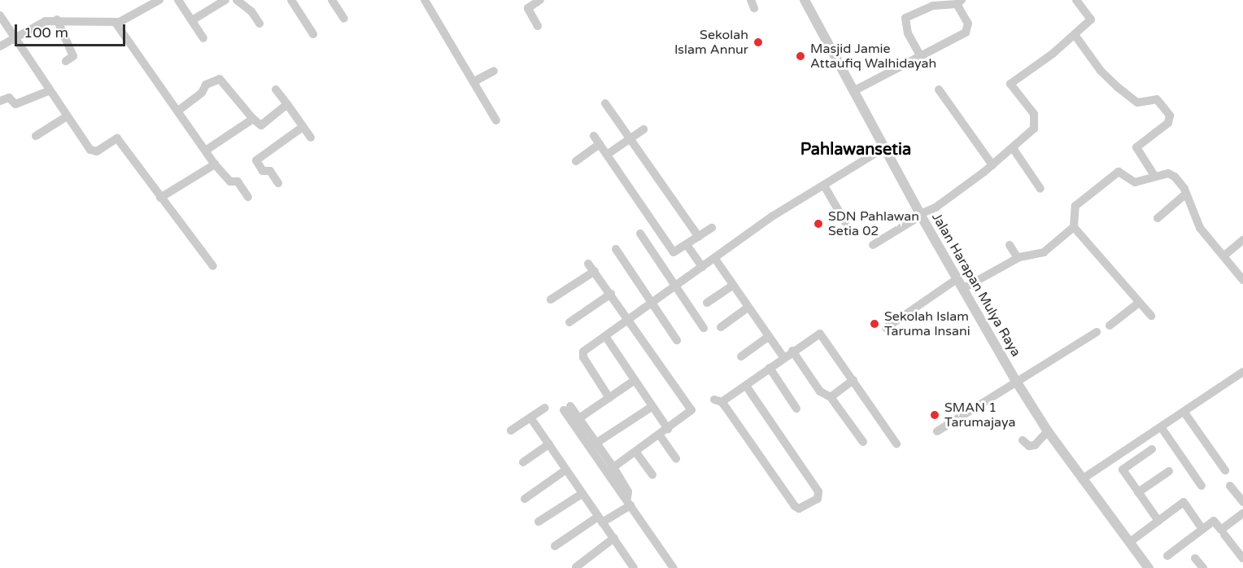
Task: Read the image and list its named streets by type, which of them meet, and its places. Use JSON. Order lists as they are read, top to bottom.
{
  "streets": {
    "street": ["Jalan Harapan Mulya Raya"]
  },
  "districts": ["Pahlawansetia"],
  "places": [
    "Sekolah Islam Annur",
    "Masjid Jamie Attaufiq Walhidayah",
    "SDN Pahlawan Setia 02",
    "Sekolah Islam Taruma Insani",
    "SMAN 1 Tarumajaya"
  ],
  "scale_bar": "100 m"
}
